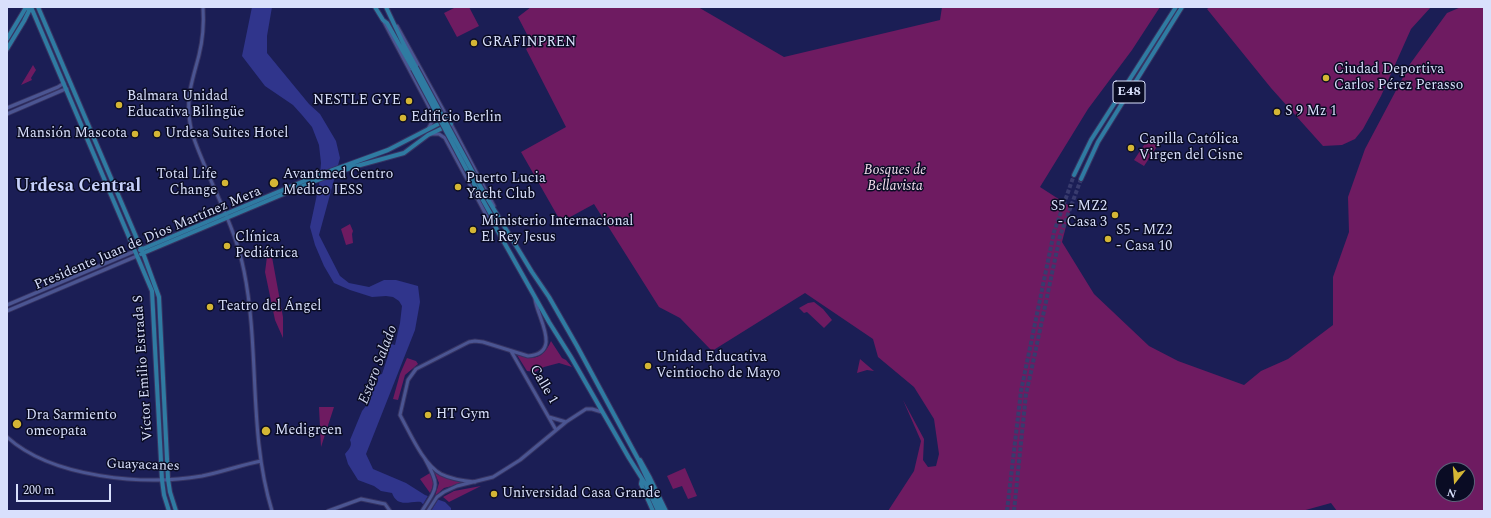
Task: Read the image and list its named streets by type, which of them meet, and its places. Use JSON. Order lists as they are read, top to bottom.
{
  "streets": {
    "main road": ["E48", "Presidente Juan de Dios Martínez Mera", "Víctor Emilio Estrada S"],
    "street": ["Calle 1", "Guayacanes"]
  },
  "crossings": [
    ["Presidente Juan de Dios Martínez Mera", "Víctor Emilio Estrada S"],
    ["Víctor Emilio Estrada S", "Guayacanes"]
  ],
  "districts": ["Urdesa Central"],
  "water": ["Estero Salado"],
  "parks": ["Bosques de Bellavista"],
  "places": [
    "GRAFINPREN",
    "Ciudad Deportiva Carlos Pérez Perasso",
    "NESTLE GYE",
    "Balmara Unidad Educativa Bilingüe",
    "S 9 Mz 1",
    "Edificio Berlin",
    "Mansión Mascota",
    "Urdesa Suites Hotel",
    "Capilla Católica Virgen del Cisne",
    "Total Life Change",
    "Avantmed Centro Medico IESS",
    "Puerto Lucia Yacht Club",
    "S5 - MZ2 - Casa 3",
    "Ministerio Internacional El Rey Jesus",
    "S5 - MZ2 - Casa 10",
    "Clínica Pediátrica",
    "Teatro del Ángel",
    "Unidad Educativa Veintiocho de Mayo",
    "HT Gym",
    "Dra Sarmiento omeopata",
    "Medigreen",
    "Universidad Casa Grande"
  ],
  "scale_bar": "200 m",
  "north": "bottom"
}
